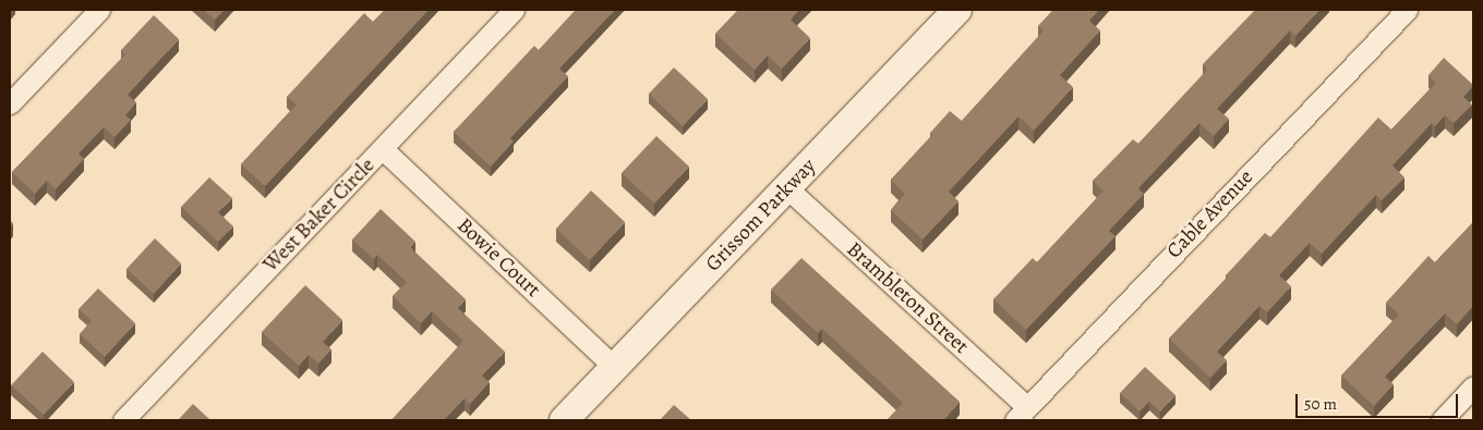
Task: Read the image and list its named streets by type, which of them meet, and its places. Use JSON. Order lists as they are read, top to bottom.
{
  "streets": {
    "main road": ["Grissom Parkway"],
    "street": [
      "Cable Avenue",
      "West Baker Circle",
      "Bowie Court",
      "Brambleton Street"
    ]
  },
  "crossings": [
    ["Cable Avenue", "Brambleton Street"],
    ["West Baker Circle", "Bowie Court"],
    ["Grissom Parkway", "Bowie Court"],
    ["Grissom Parkway", "Brambleton Street"]
  ],
  "scale_bar": "50 m"
}
